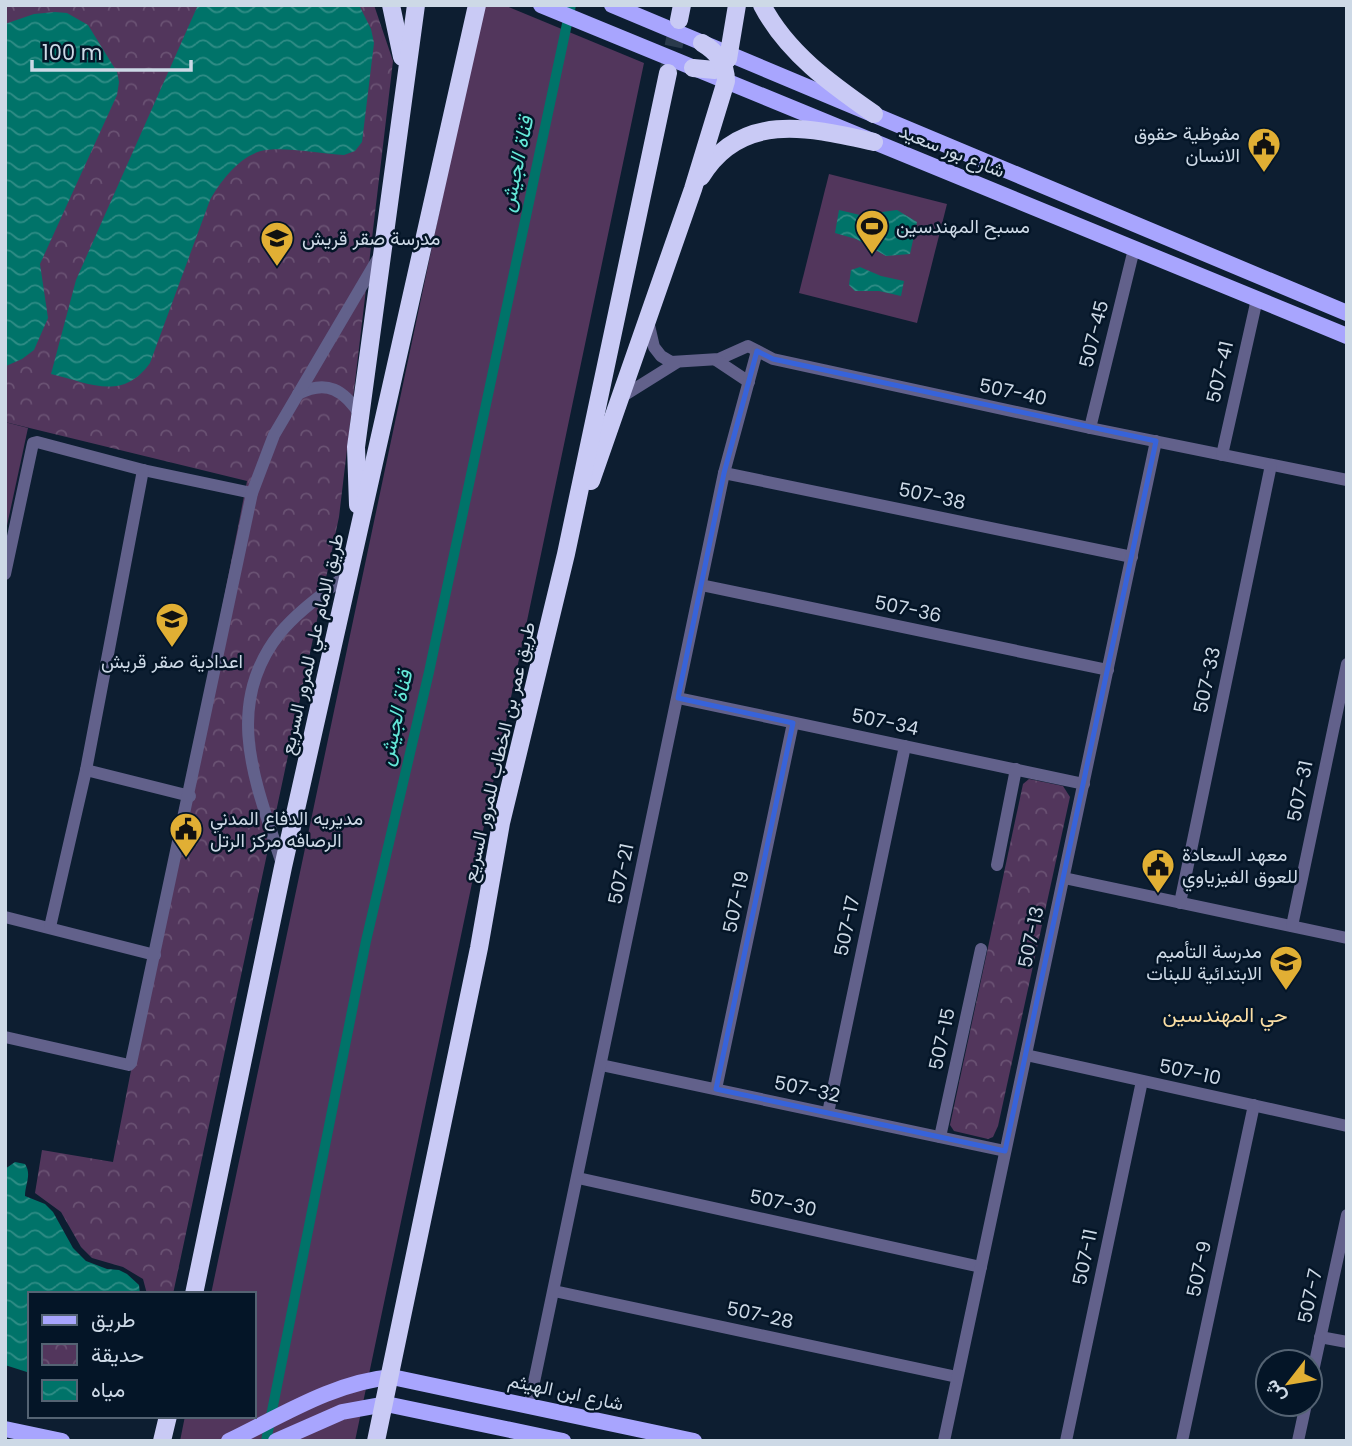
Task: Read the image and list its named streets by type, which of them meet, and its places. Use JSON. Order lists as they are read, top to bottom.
{
  "streets": {
    "highway": ["طريق الامام علي للمرور السريع", "طريق عمر بن الخطاب للمرور السريع"],
    "main road": ["شارع بور سعيد", "شارع ابن الهيثم"],
    "street": [
      "507-45",
      "507-41",
      "507-40",
      "507-38",
      "507-36",
      "507-33",
      "507-34",
      "507-31",
      "507-21",
      "507-19",
      "507-17",
      "507-13",
      "507-15",
      "507-10",
      "507-32",
      "507-30",
      "507-11",
      "507-9",
      "507-7",
      "507-28"
    ]
  },
  "crossings": [
    ["شارع بور سعيد", "507-45"],
    ["شارع بور سعيد", "507-41"],
    ["507-45", "507-40"],
    ["507-41", "507-40"],
    ["507-40", "507-33"],
    ["507-40", "507-21"],
    ["507-40", "507-13"],
    ["507-38", "507-21"],
    ["507-38", "507-13"],
    ["507-36", "507-21"],
    ["507-36", "507-13"],
    ["507-34", "507-21"],
    ["507-34", "507-19"],
    ["507-34", "507-17"],
    ["507-34", "507-13"],
    ["507-21", "507-32"],
    ["507-21", "507-30"],
    ["507-21", "507-28"],
    ["507-21", "شارع ابن الهيثم"],
    ["507-19", "507-32"],
    ["507-17", "507-32"],
    ["507-13", "507-10"],
    ["507-13", "507-32"],
    ["507-13", "507-30"],
    ["507-13", "507-28"],
    ["507-15", "507-32"],
    ["507-10", "507-11"],
    ["507-10", "507-9"]
  ],
  "districts": ["حي المهندسين"],
  "water": ["قناة الجيش"],
  "places": {
    "public building": ["مفوظية حقوق الانسان", "مديريه الدفاع المدني الرصافه مركز الرتل", "معهد السعادة للعوق الفيزياوي"],
    "sports": ["مسبح المهندسين"],
    "school or university": ["مدرسة صقر قريش", "اعدادية صقر قريش", "مدرسة التأميم الابتدائية للبنات"]
  },
  "legend": ["طريق", "حديقة", "مياه"],
  "scale_bar": "100 m",
  "north": "bottom left"
}
